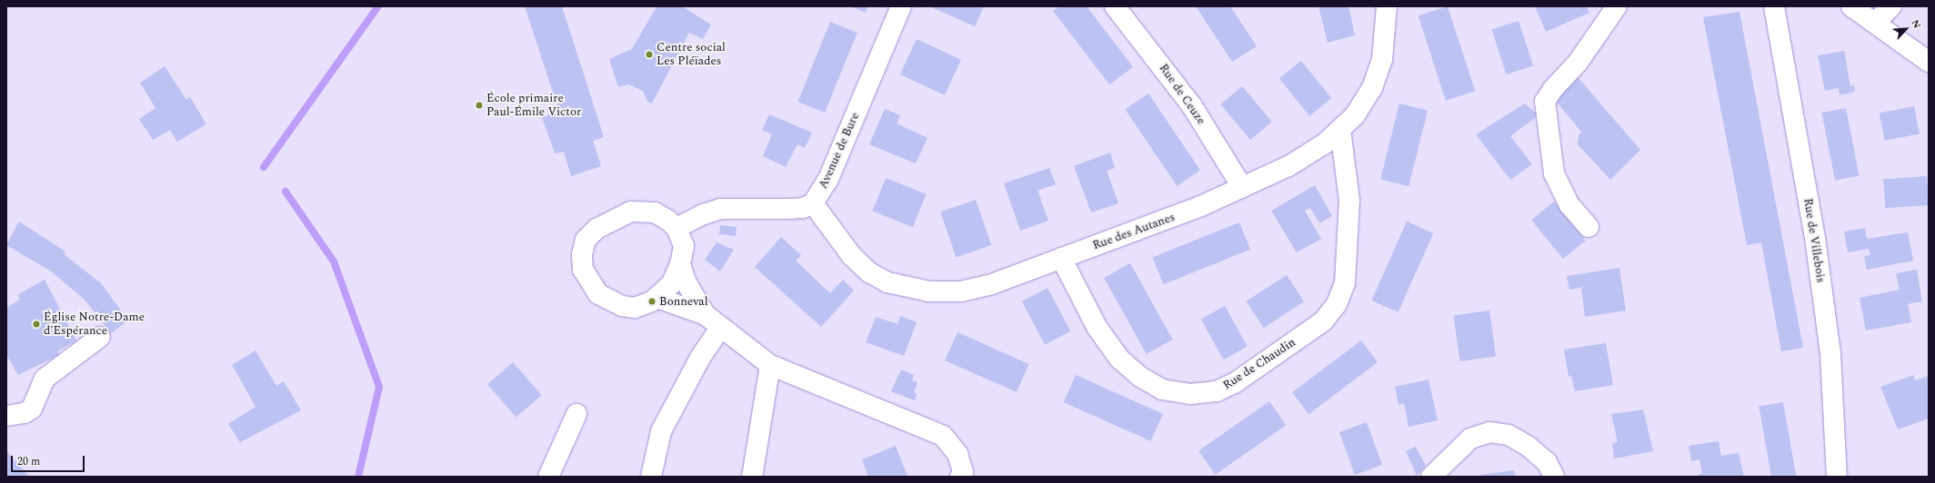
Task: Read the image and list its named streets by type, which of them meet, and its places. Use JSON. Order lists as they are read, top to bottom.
{
  "streets": {
    "street": [
      "Rue de Ceuze",
      "Avenue de Bure",
      "Rue des Autanes",
      "Rue de Villebois",
      "Rue de Chaudin"
    ]
  },
  "crossings": [
    ["Rue de Ceuze", "Rue des Autanes"],
    ["Avenue de Bure", "Rue des Autanes"],
    ["Rue des Autanes", "Rue de Chaudin"]
  ],
  "places": [
    "Centre social Les Pléïades",
    "École primaire Paul-Émile Victor",
    "Bonneval",
    "Église Notre-Dame d'Espérance"
  ],
  "scale_bar": "20 m",
  "north": "top right"
}
